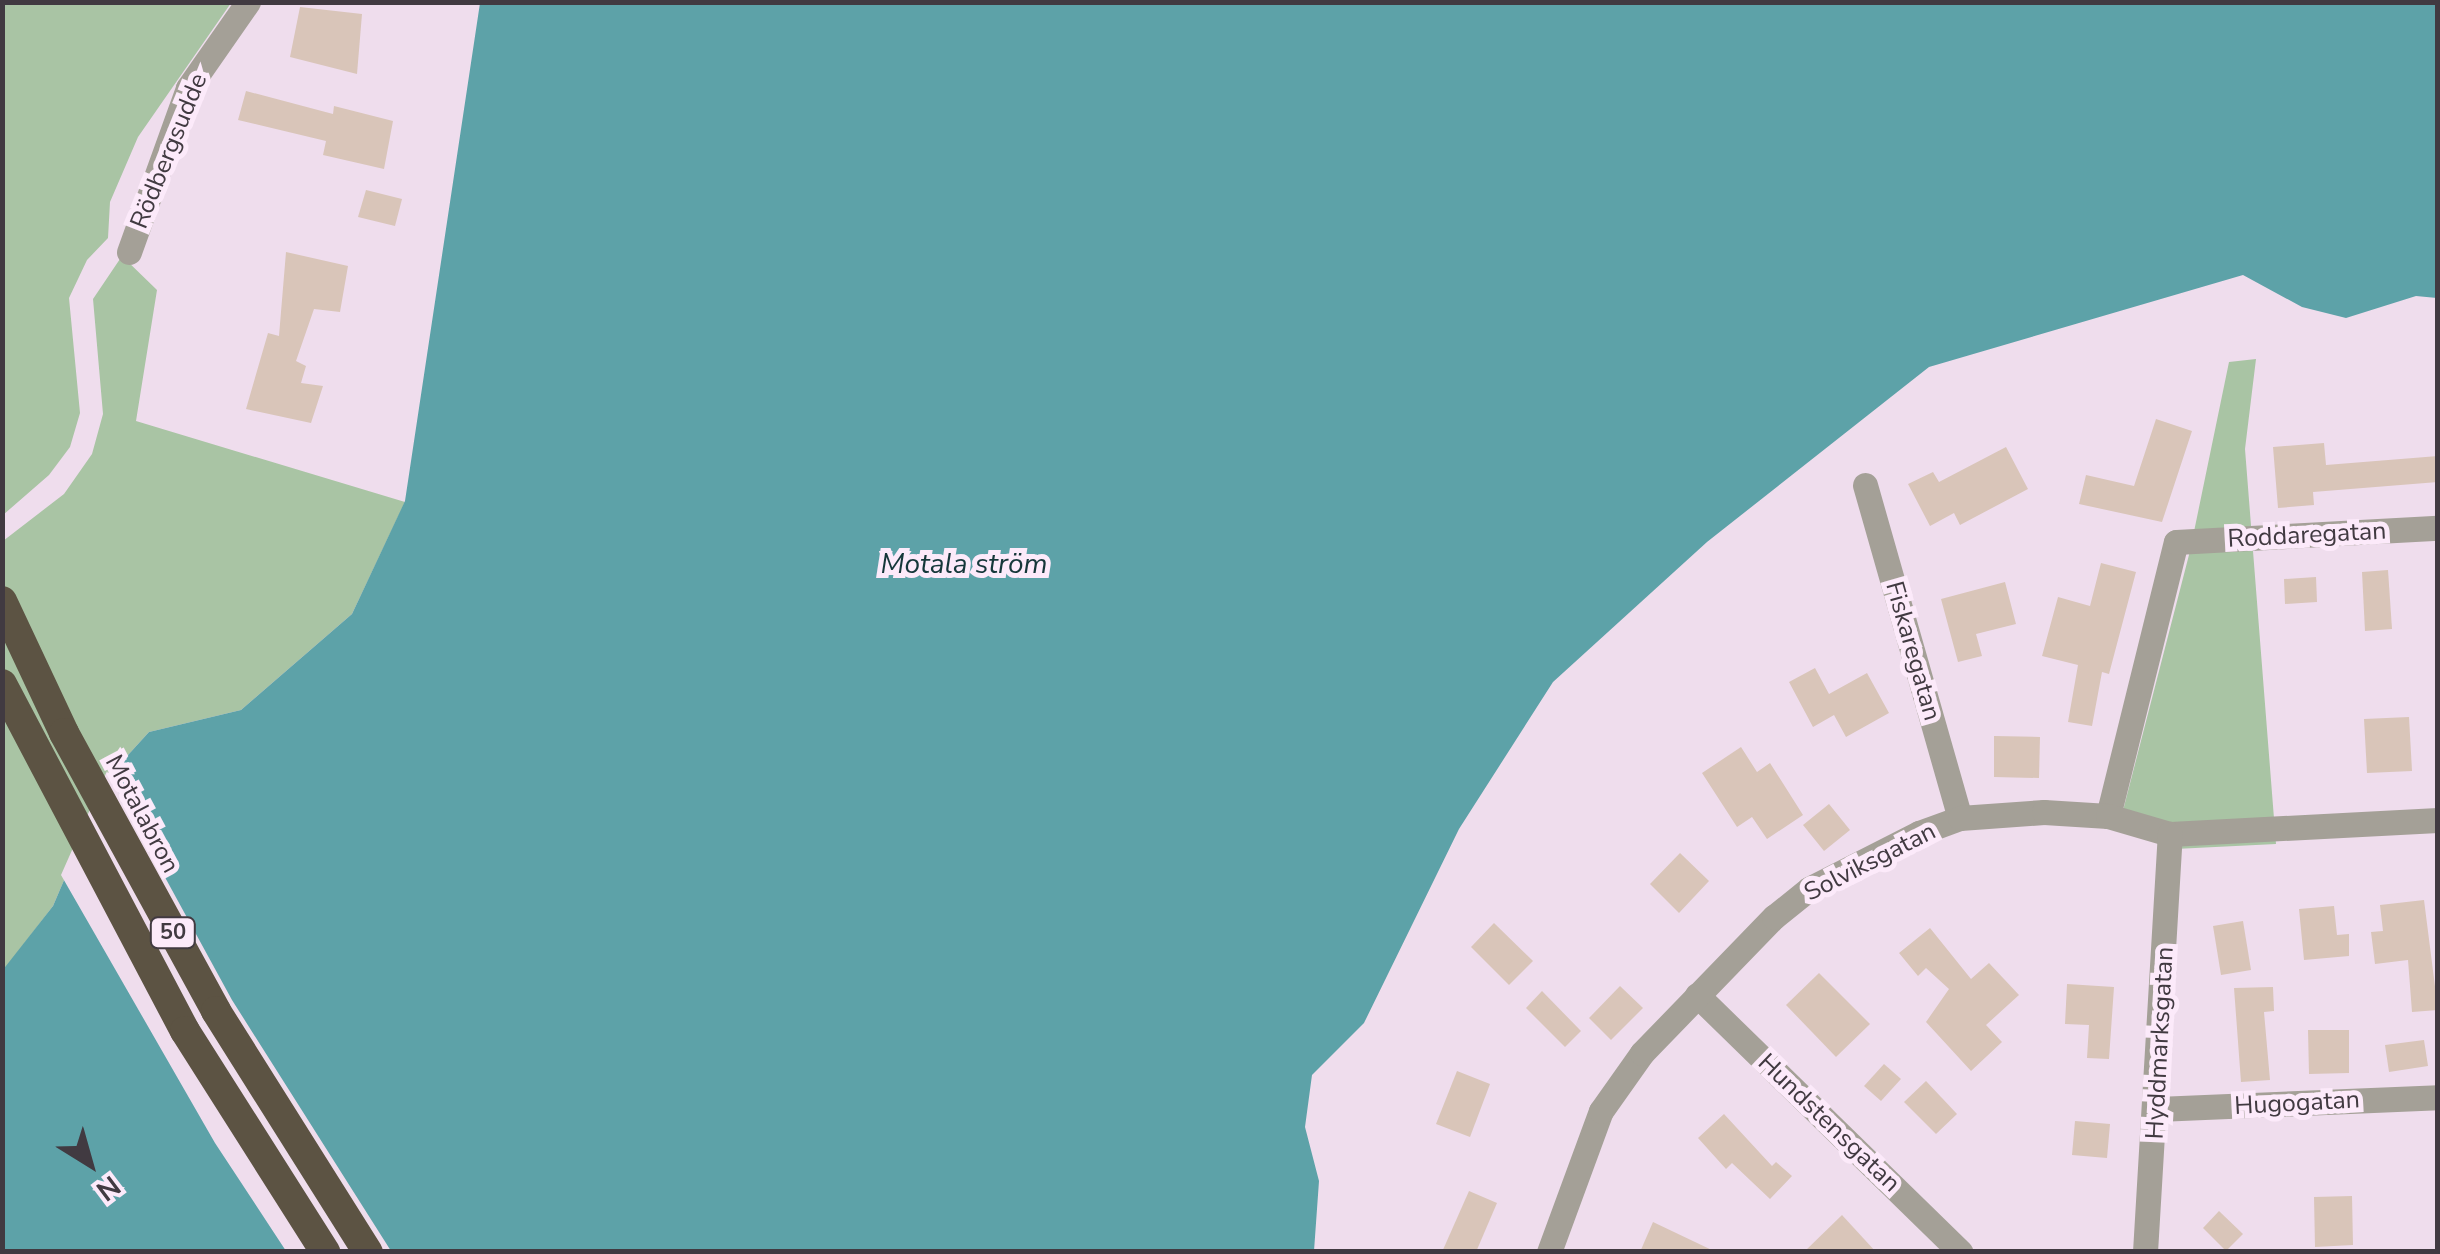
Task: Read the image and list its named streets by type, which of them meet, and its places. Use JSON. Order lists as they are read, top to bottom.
{
  "streets": {
    "highway": ["Motalabron", "50"],
    "street": [
      "Rödbergsudde",
      "Roddaregatan",
      "Fiskaregatan",
      "Solviksgatan",
      "Hyddmarksgatan",
      "Hugogatan",
      "Hundstensgatan"
    ]
  },
  "crossings": [
    ["Roddaregatan", "Solviksgatan"],
    ["Fiskaregatan", "Solviksgatan"],
    ["Solviksgatan", "Hyddmarksgatan"],
    ["Solviksgatan", "Hundstensgatan"],
    ["Hyddmarksgatan", "Hugogatan"]
  ],
  "water": ["Motala ström"],
  "north": "bottom right"
}
